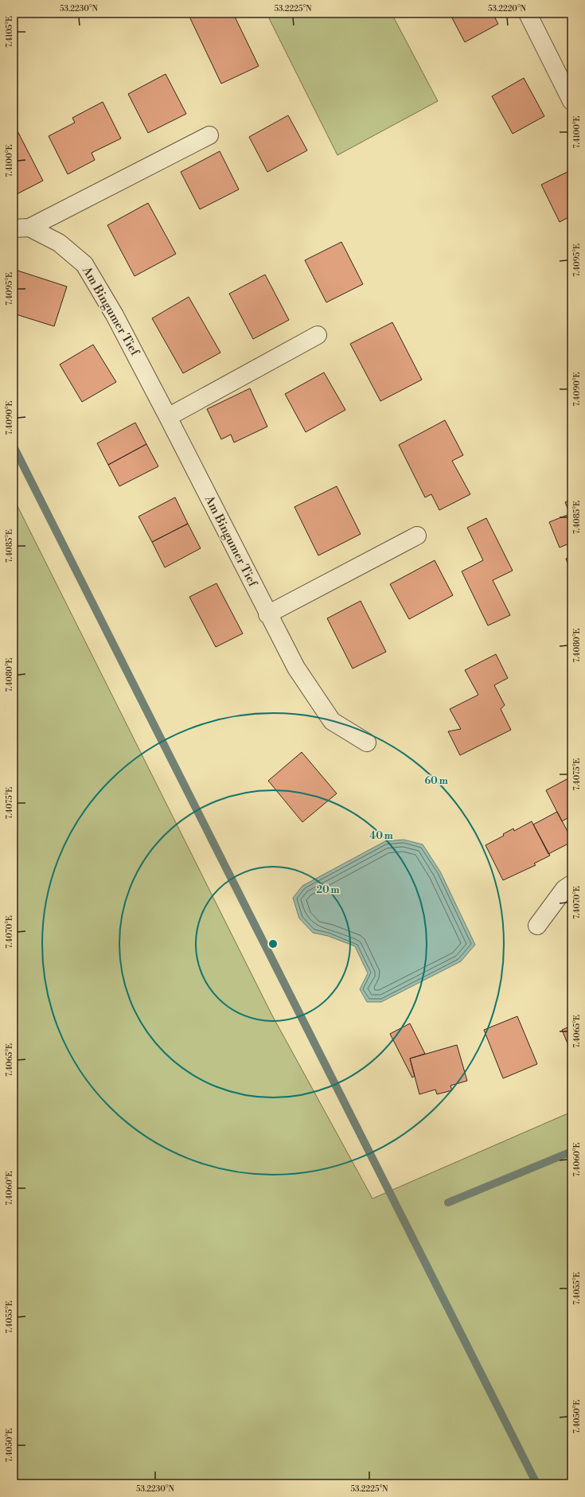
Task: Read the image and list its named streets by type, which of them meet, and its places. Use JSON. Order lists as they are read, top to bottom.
{
  "streets": {
    "street": ["Am Bingumer Tief"]
  },
  "coordinates": [
    "53.2230°N",
    "53.2225°N",
    "53.2220°N",
    "7.4105°E",
    "7.4100°E",
    "7.4095°E",
    "7.4090°E",
    "7.4085°E",
    "7.4080°E",
    "7.4075°E",
    "7.4070°E",
    "7.4065°E",
    "7.4060°E",
    "7.4055°E",
    "7.4050°E"
  ],
  "rings": ["60 m", "40 m", "20 m"]
}
